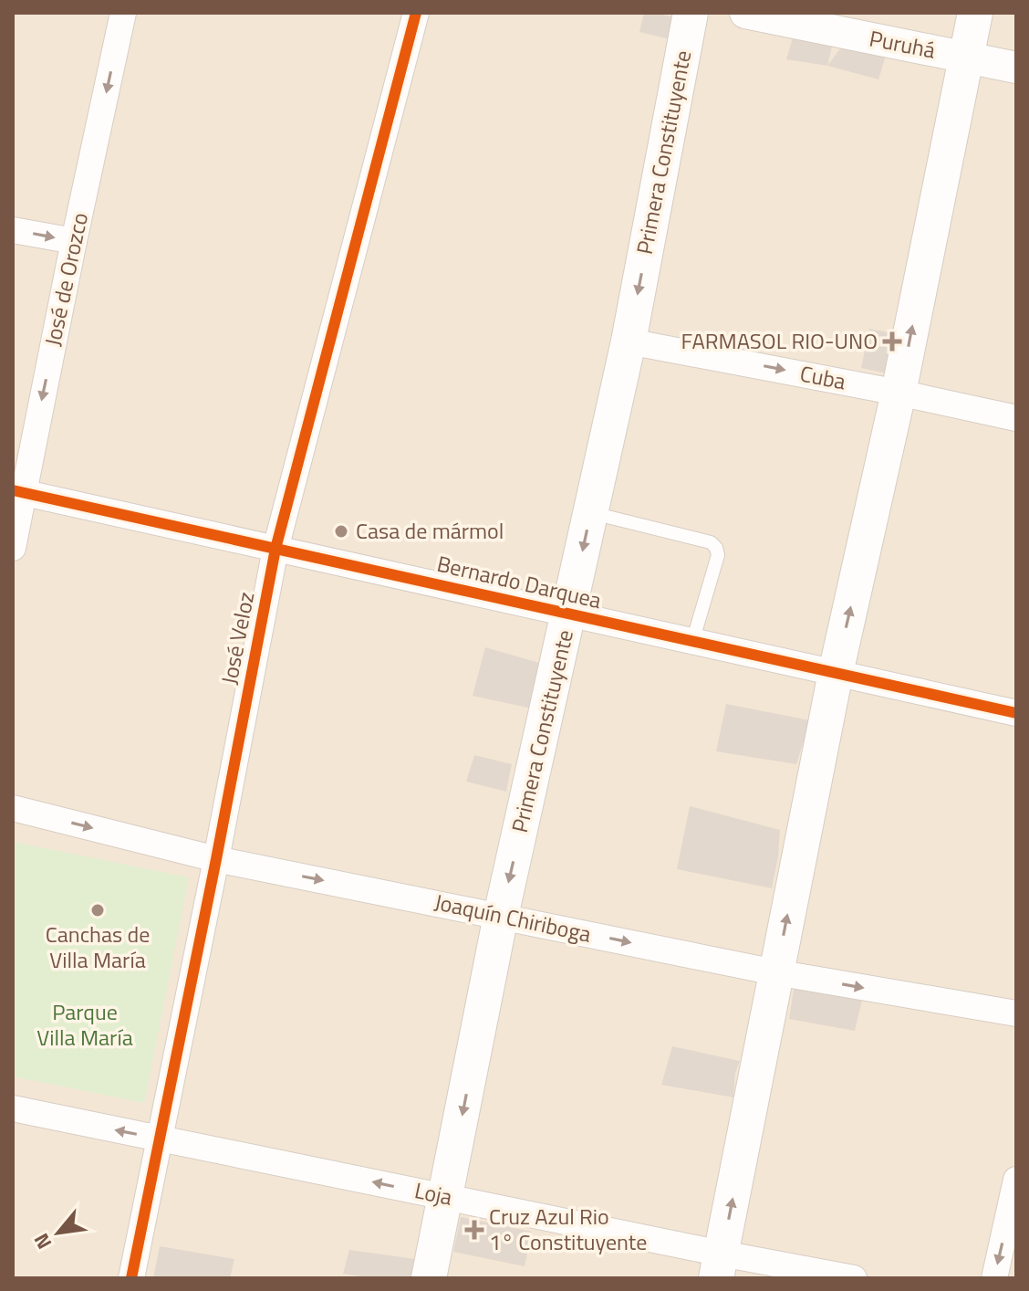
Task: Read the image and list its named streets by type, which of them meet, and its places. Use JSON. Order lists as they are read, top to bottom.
{
  "streets": {
    "main road": ["Primera Constituyente"],
    "street": [
      "Puruhá",
      "José de Orozco",
      "Cuba",
      "Bernardo Darquea",
      "José Veloz",
      "Joaquín Chiriboga",
      "Loja"
    ]
  },
  "crossings": [
    ["Primera Constituyente", "Cuba"],
    ["Primera Constituyente", "Bernardo Darquea"],
    ["Primera Constituyente", "Joaquín Chiriboga"],
    ["Primera Constituyente", "Loja"],
    ["José de Orozco", "Bernardo Darquea"],
    ["Bernardo Darquea", "José Veloz"],
    ["José Veloz", "Joaquín Chiriboga"],
    ["José Veloz", "Loja"]
  ],
  "one_way": [
    "José de Orozco",
    "Cuba",
    "Joaquín Chiriboga",
    "Loja"
  ],
  "parks": ["Parque Villa María"],
  "places": {
    "health": ["FARMASOL RIO-UNO", "Cruz Azul Rio 1° Constituyente"],
    "other": ["Casa de mármol", "Canchas de Villa María"]
  },
  "north": "bottom left"
}
